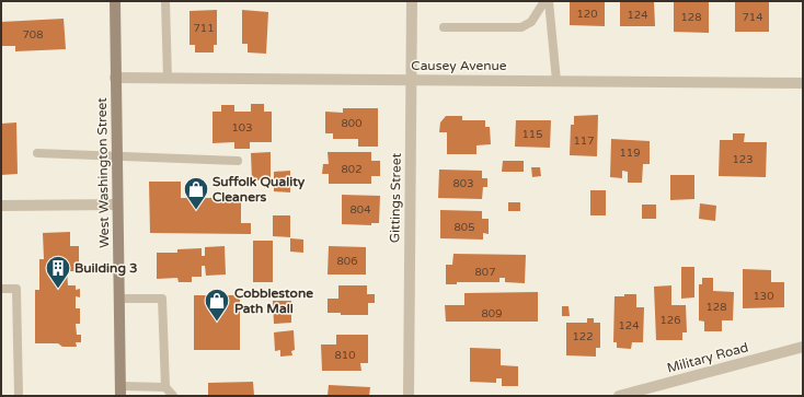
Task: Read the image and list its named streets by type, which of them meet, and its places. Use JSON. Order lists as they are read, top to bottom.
{
  "streets": {
    "main road": ["West Washington Street"],
    "street": ["Causey Avenue", "Gittings Street", "Military Road"]
  },
  "crossings": [
    ["Causey Avenue", "West Washington Street"],
    ["Causey Avenue", "Gittings Street"]
  ],
  "places": {
    "shop": ["Suffolk Quality Cleaners", "Cobblestone Path Mall"],
    "building": ["Building 3"]
  },
  "house_numbers": [
    "120",
    "124",
    "128",
    "714",
    "711",
    "708",
    "800",
    "103",
    "115",
    "117",
    "119",
    "123",
    "802",
    "803",
    "804",
    "805",
    "806",
    "807",
    "130",
    "128",
    "809",
    "126",
    "124",
    "122",
    "810"
  ]
}
